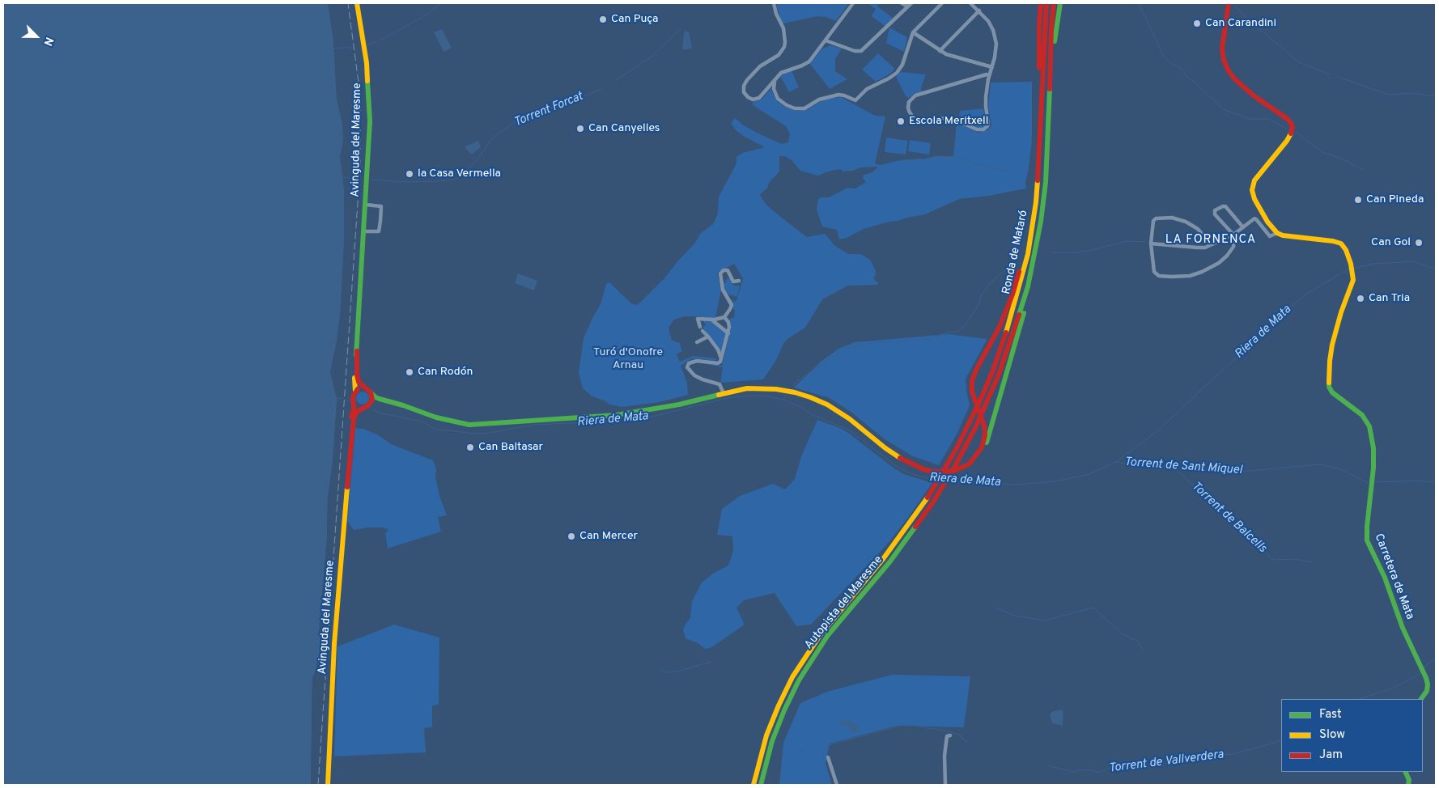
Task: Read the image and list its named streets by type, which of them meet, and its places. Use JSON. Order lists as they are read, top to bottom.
{
  "streets": {
    "main road": [
      "Avinguda del Maresme",
      "Ronda de Mataró",
      "Carretera de Mata",
      "Autopista del Maresme"
    ]
  },
  "crossings": [
    ["Ronda de Mataró", "Autopista del Maresme"]
  ],
  "districts": ["LA FORNENCA"],
  "water": [
    "Torrent Forcat",
    "Riera de Mata",
    "Torrent de Sant Miquel",
    "Torrent de Balcells",
    "Torrent de Vallverdera"
  ],
  "parks": ["Turó d'Onofre Arnau"],
  "places": [
    "Can Puça",
    "Can Carandini",
    "Escola Meritxell",
    "Can Canyelles",
    "la Casa Vermella",
    "Can Pineda",
    "Can Gol",
    "Can Tria",
    "Can Rodón",
    "Can Baltasar",
    "Can Mercer"
  ],
  "legend": ["Fast", "Slow", "Jam"],
  "north": "bottom right"
}
